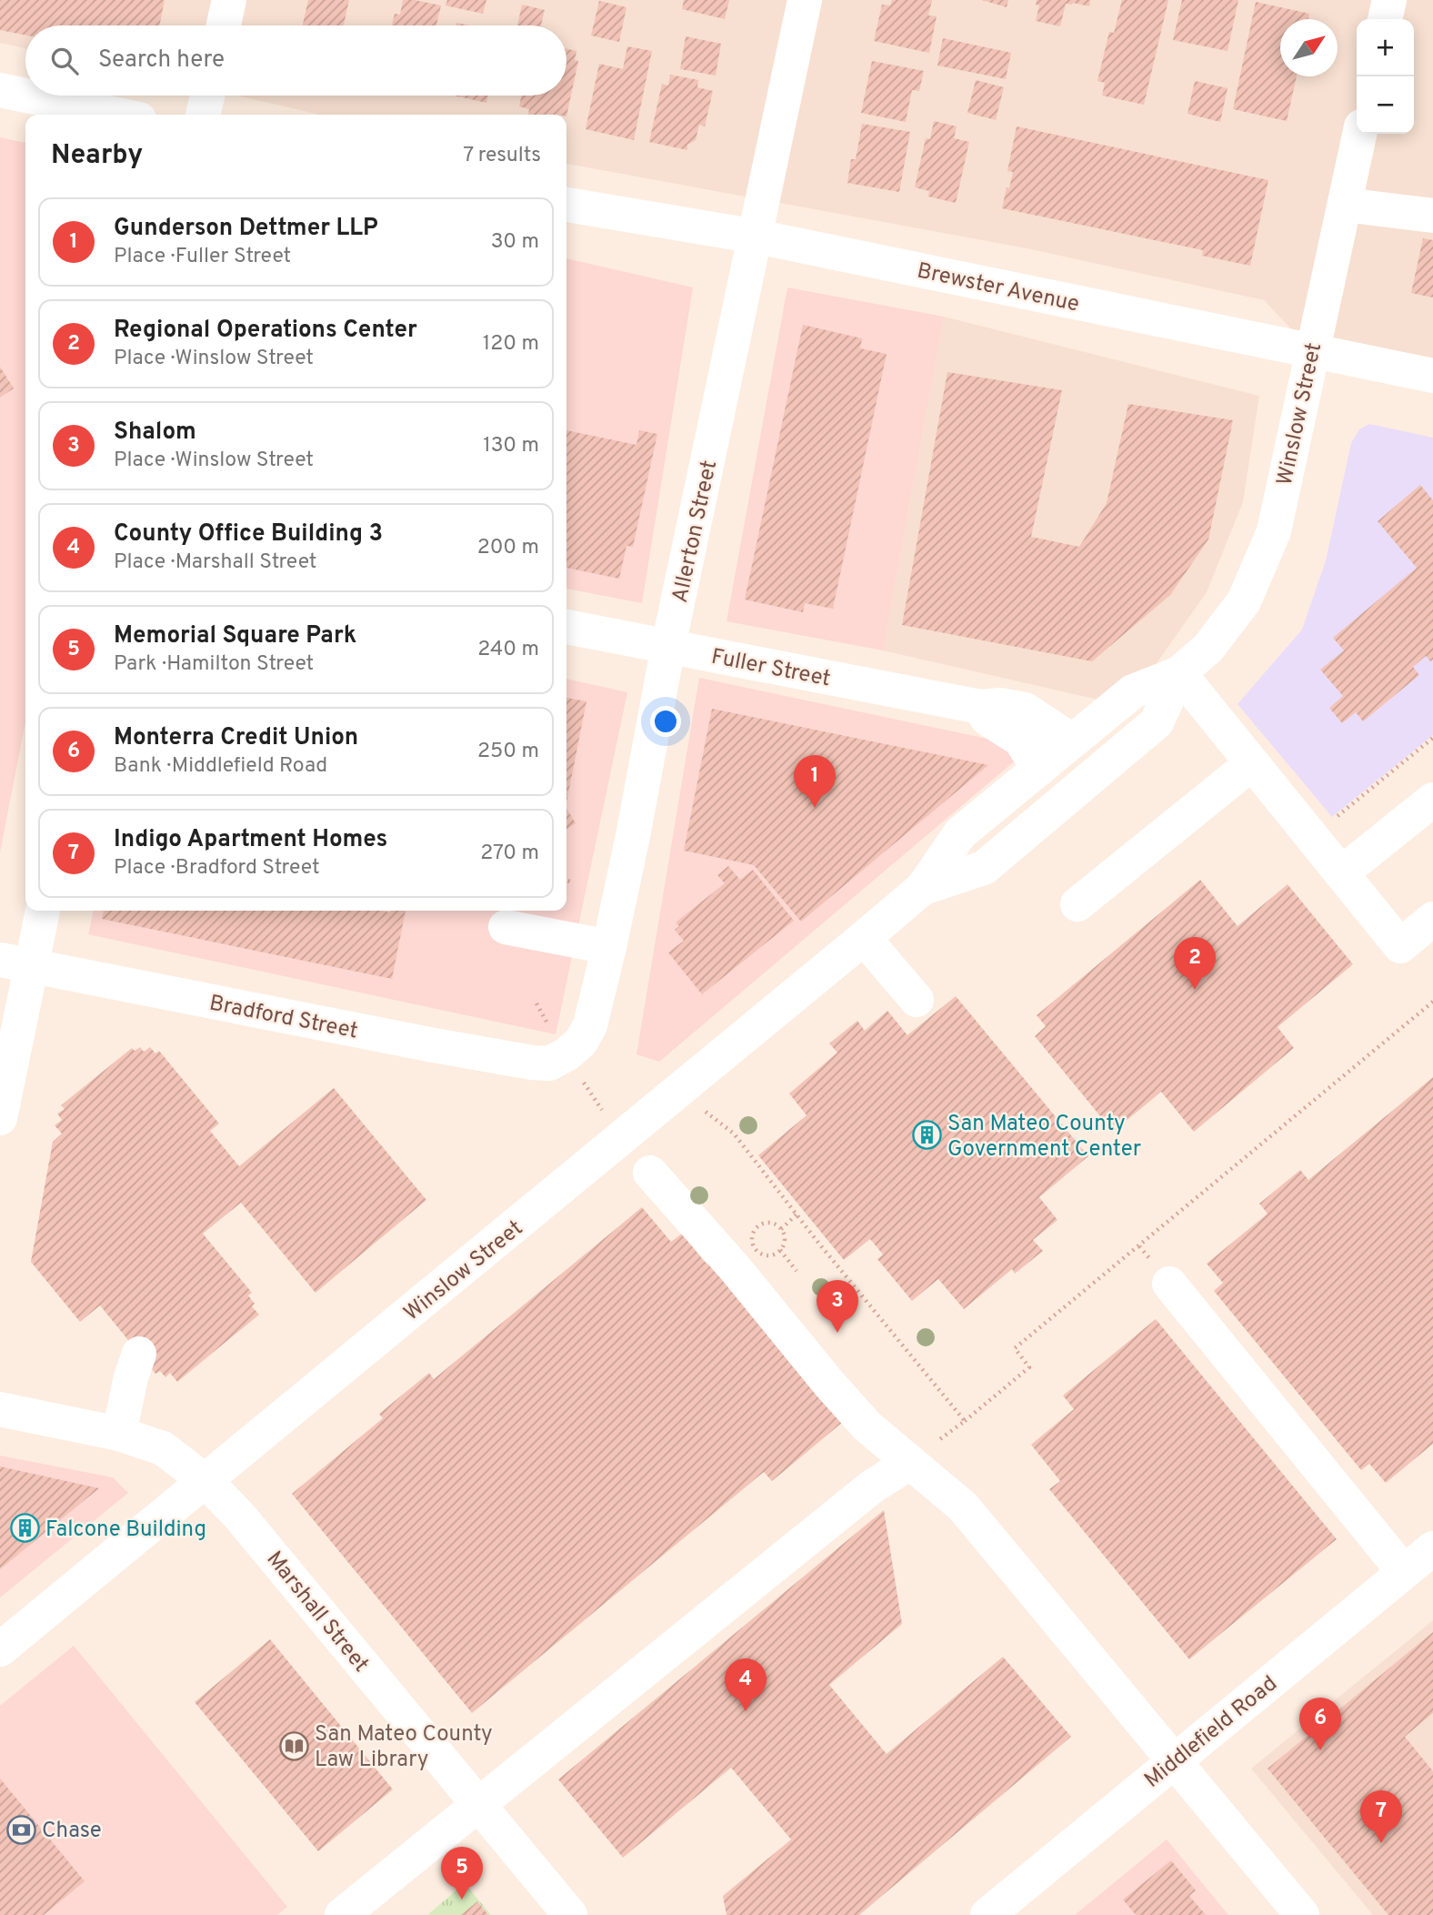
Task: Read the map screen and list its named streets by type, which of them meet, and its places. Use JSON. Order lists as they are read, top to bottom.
{
  "streets": {
    "street": [
      "Brewster Avenue",
      "Winslow Street",
      "Allerton Street",
      "Fuller Street",
      "Bradford Street",
      "Marshall Street",
      "Middlefield Road"
    ]
  },
  "crossings": [
    ["Brewster Avenue", "Winslow Street"],
    ["Brewster Avenue", "Allerton Street"],
    ["Winslow Street", "Fuller Street"],
    ["Winslow Street", "Marshall Street"],
    ["Allerton Street", "Fuller Street"],
    ["Allerton Street", "Bradford Street"]
  ],
  "places": {
    "building": ["San Mateo County Government Center", "Falcone Building"],
    "library": ["San Mateo County Law Library"],
    "bank": ["Chase"]
  },
  "north": "top right",
  "page": {
    "map_buttons": ["+", "−"],
    "search": "Search here",
    "heading": ["Nearby", "7 results"],
    "list": [
      {
        "mark": "1",
        "name": "Gunderson Dettmer LLP",
        "note": "Place · Fuller Street",
        "value": "30 m"
      },
      {
        "mark": "2",
        "name": "Regional Operations Center",
        "note": "Place · Winslow Street",
        "value": "120 m"
      },
      {
        "mark": "3",
        "name": "Shalom",
        "note": "Place · Winslow Street",
        "value": "130 m"
      },
      {
        "mark": "4",
        "name": "County Office Building 3",
        "note": "Place · Marshall Street",
        "value": "200 m"
      },
      {
        "mark": "5",
        "name": "Memorial Square Park",
        "note": "Park · Hamilton Street",
        "value": "240 m"
      },
      {
        "mark": "6",
        "name": "Monterra Credit Union",
        "note": "Bank · Middlefield Road",
        "value": "250 m"
      },
      {
        "mark": "7",
        "name": "Indigo Apartment Homes",
        "note": "Place · Bradford Street",
        "value": "270 m"
      }
    ],
    "pins": [
      "1",
      "2",
      "3",
      "4",
      "6",
      "7",
      "5"
    ]
  }
}
